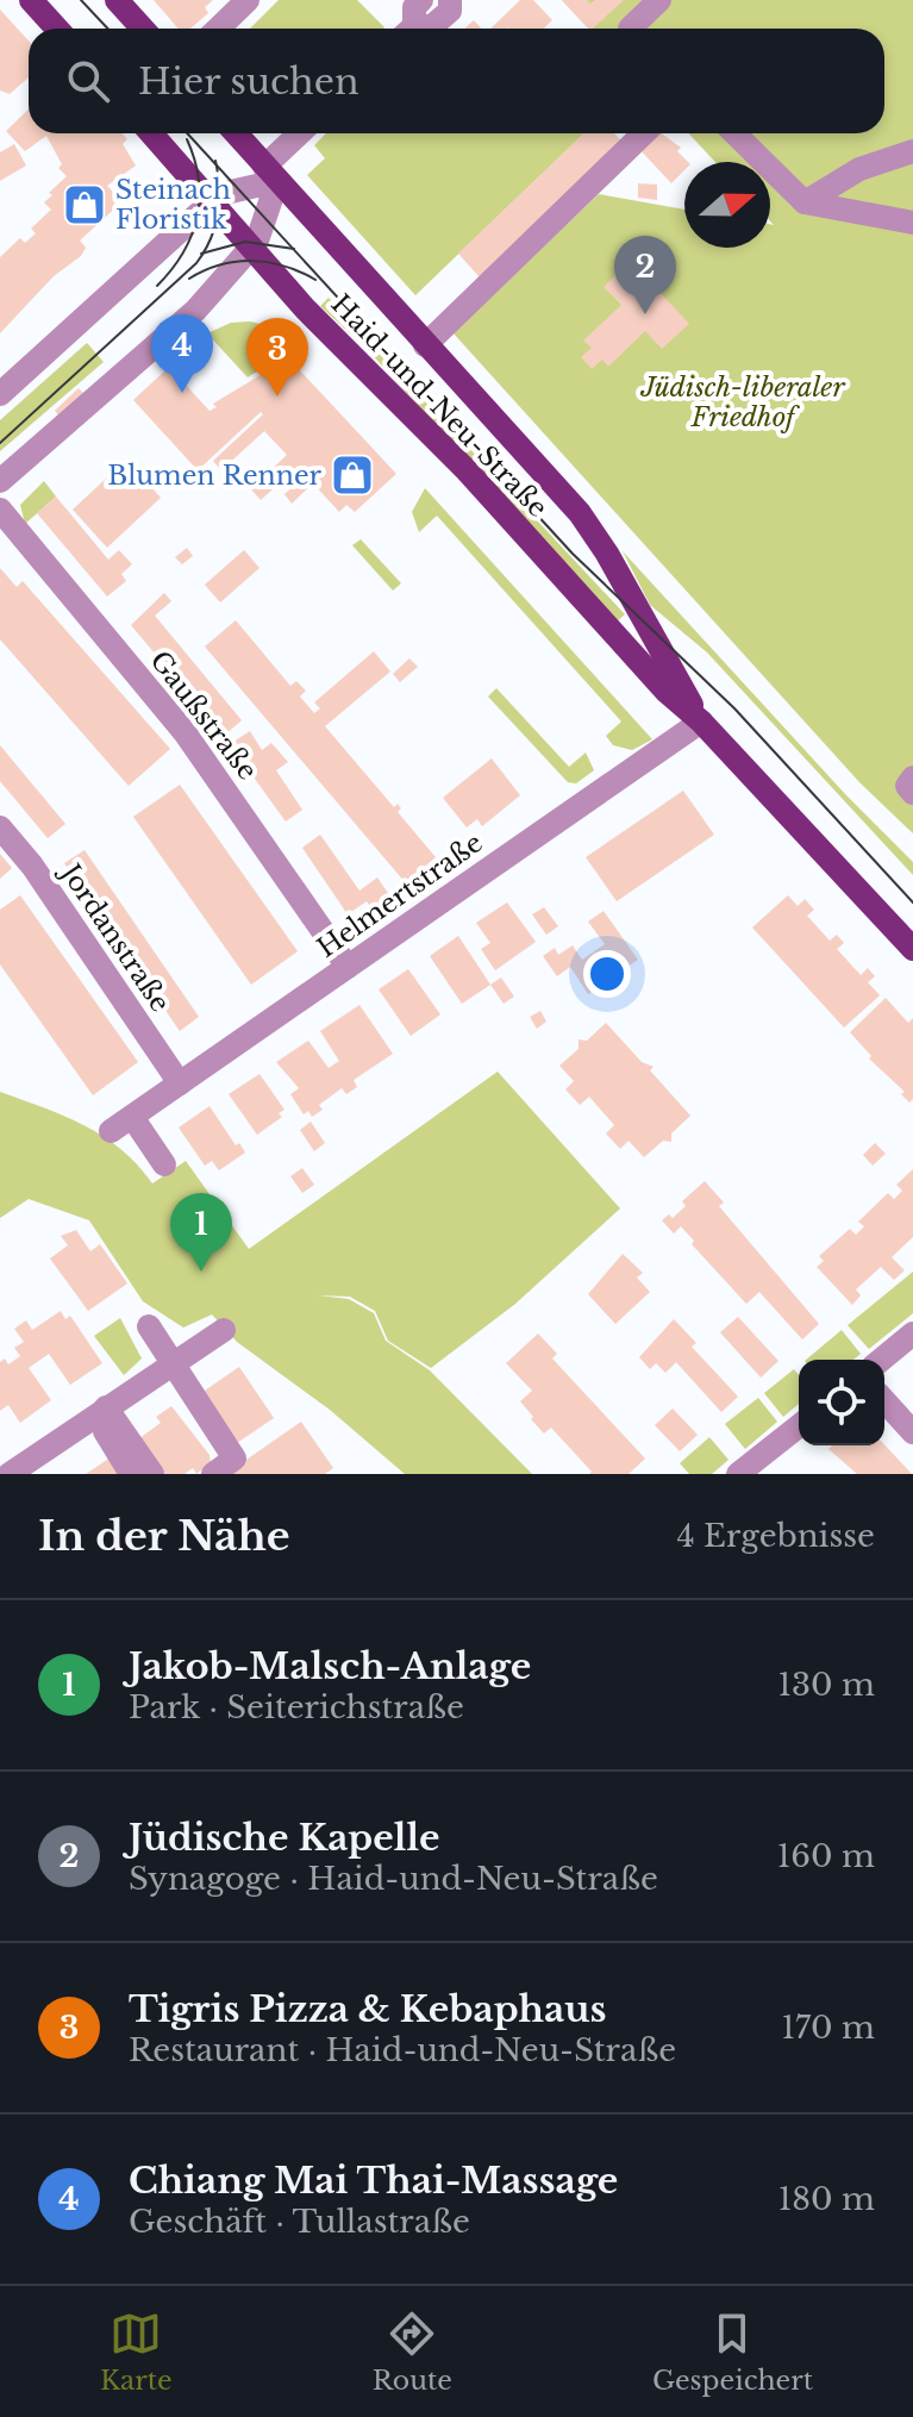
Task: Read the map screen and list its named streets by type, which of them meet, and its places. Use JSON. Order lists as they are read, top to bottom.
{
  "streets": {
    "main road": ["Haid-und-Neu-Straße"],
    "street": ["Gaußstraße", "Helmertstraße", "Jordanstraße"]
  },
  "crossings": [
    ["Haid-und-Neu-Straße", "Helmertstraße"],
    ["Gaußstraße", "Helmertstraße"],
    ["Helmertstraße", "Jordanstraße"]
  ],
  "parks": ["Jüdisch-liberaler Friedhof"],
  "places": {
    "shop": ["Steinach Floristik", "Blumen Renner"]
  },
  "north": "right",
  "page": {
    "search": "Hier suchen",
    "pins": [
      "2",
      "4",
      "3",
      "1"
    ],
    "heading": ["In der Nähe", "4 Ergebnisse"],
    "list": [
      {
        "mark": "1",
        "name": "Jakob-Malsch-Anlage",
        "note": "Park · Seiterichstraße",
        "value": "130 m"
      },
      {
        "mark": "2",
        "name": "Jüdische Kapelle",
        "note": "Synagoge · Haid-und-Neu-Straße",
        "value": "160 m"
      },
      {
        "mark": "3",
        "name": "Tigris Pizza & Kebaphaus",
        "note": "Restaurant · Haid-und-Neu-Straße",
        "value": "170 m"
      },
      {
        "mark": "4",
        "name": "Chiang Mai Thai-Massage",
        "note": "Geschäft · Tullastraße",
        "value": "180 m"
      }
    ],
    "nav": ["Karte", "Route", "Gespeichert"]
  }
}
